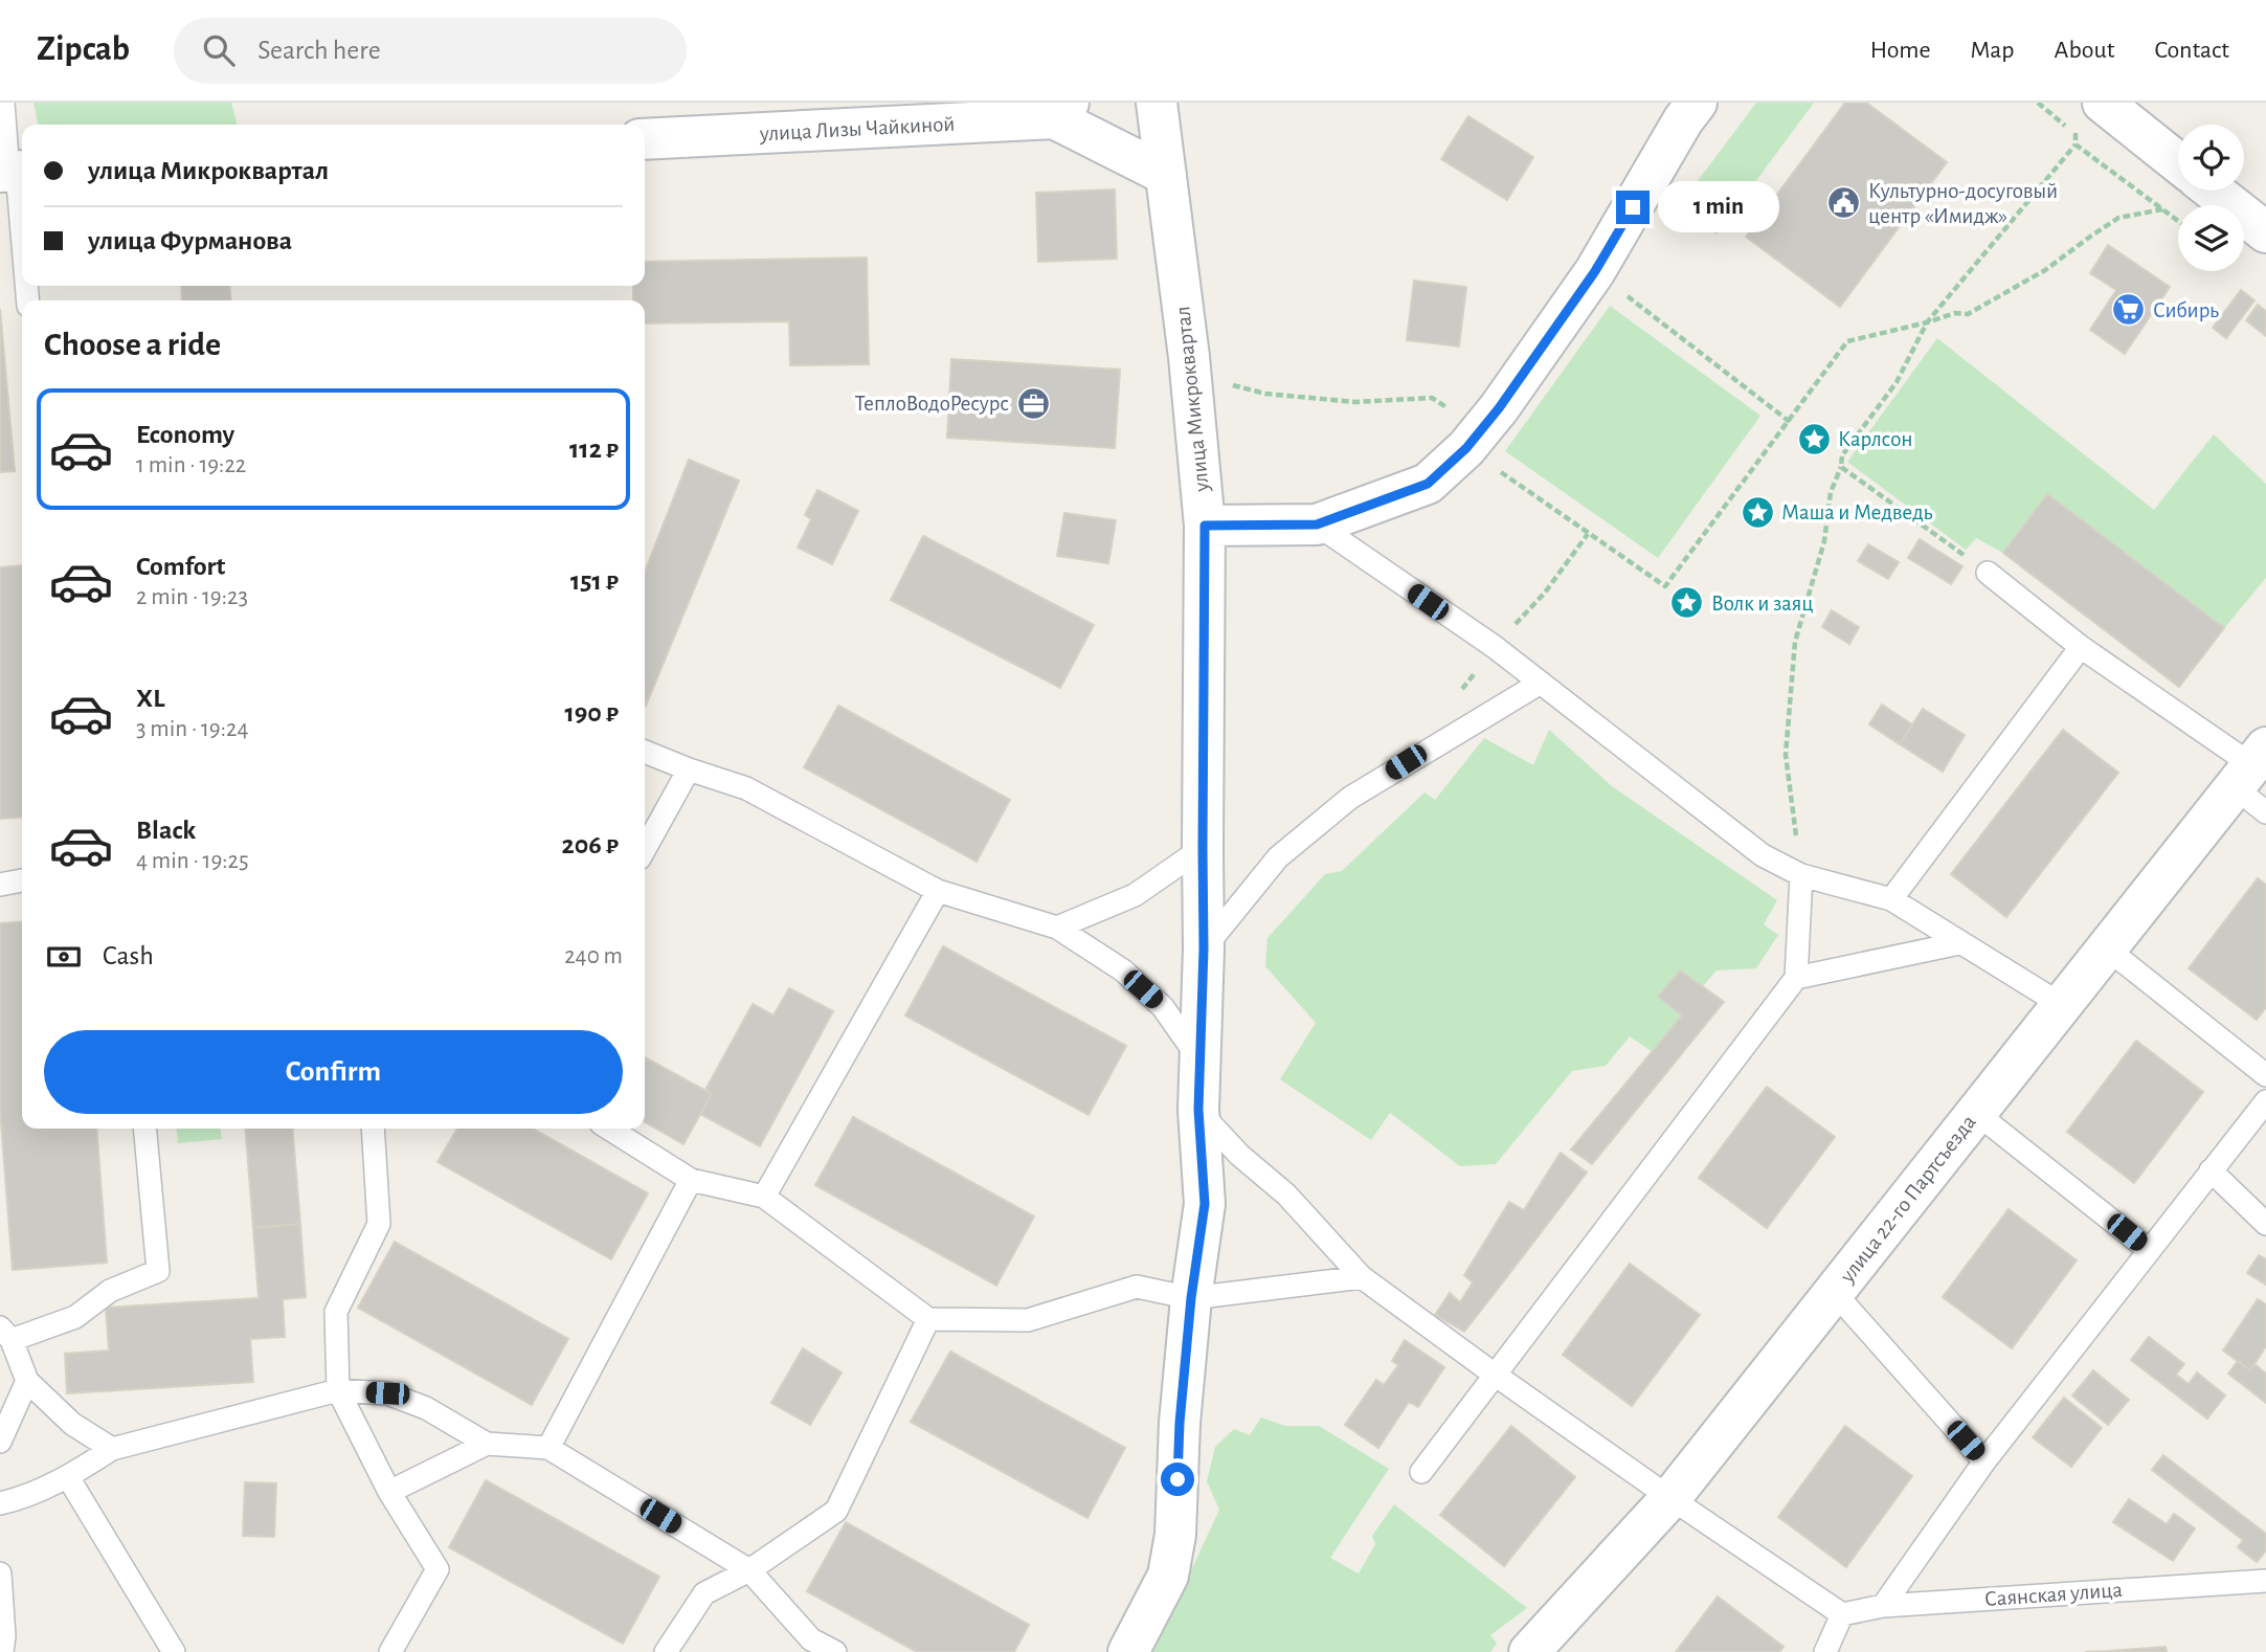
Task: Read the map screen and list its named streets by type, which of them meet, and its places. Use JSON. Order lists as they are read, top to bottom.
{
  "streets": {
    "street": ["улица Лизы Чайкиной", "улица Микроквартал", "улица 22-го Партсъезда"],
    "lane": ["Саянская улица"]
  },
  "places": {
    "public building": ["Культурно-досуговый центр «Имидж»"],
    "supermarket": ["Сибирь"],
    "office": ["ТеплоВодоРесурс"],
    "place": ["Карлсон", "Маша и Медведь", "Волк и заяц"]
  },
  "page": {
    "header": "Zipcab",
    "search": "Search here",
    "nav": [
      "Home",
      "Map",
      "About",
      "Contact"
    ],
    "banner": ["улица Микроквартал", "улица Фурманова"],
    "bubble": "1 min",
    "heading": "Choose a ride",
    "list": [
      {
        "name": "Economy",
        "note": "1 min · 19:22",
        "value": "112 ₽"
      },
      {
        "name": "Comfort",
        "note": "2 min · 19:23",
        "value": "151 ₽"
      },
      {
        "name": "XL",
        "note": "3 min · 19:24",
        "value": "190 ₽"
      },
      {
        "name": "Black",
        "note": "4 min · 19:25",
        "value": "206 ₽"
      }
    ],
    "pay": ["Cash", "240 m"],
    "buttons": "Confirm"
  }
}
